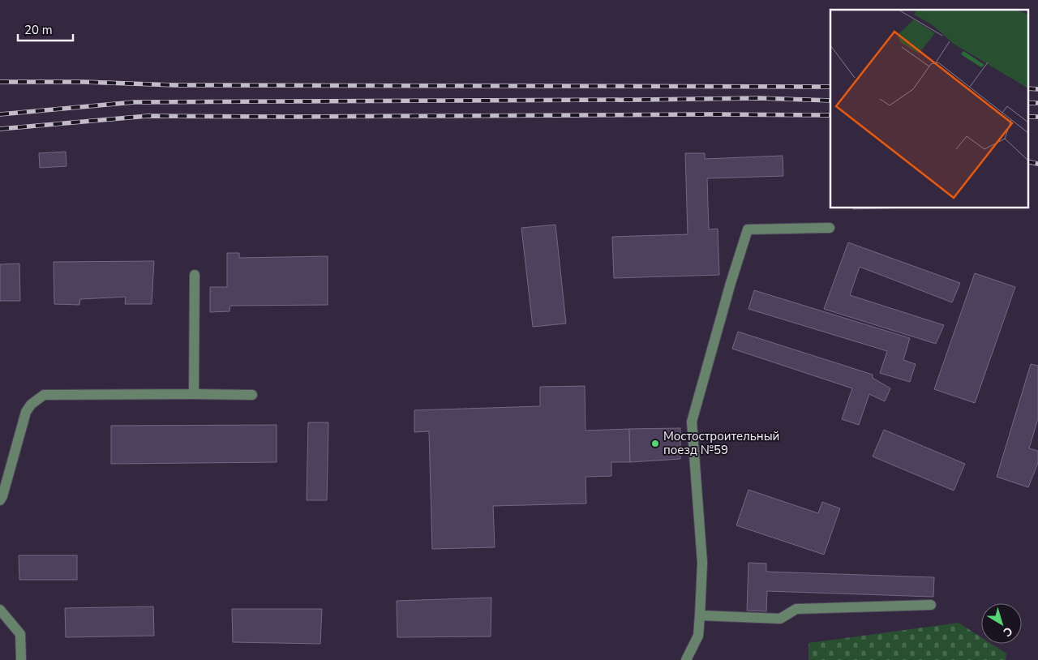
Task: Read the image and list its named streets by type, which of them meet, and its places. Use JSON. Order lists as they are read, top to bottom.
{
  "places": ["Мостостроительный поезд №59"],
  "scale_bar": "20 m",
  "north": "bottom right"
}
